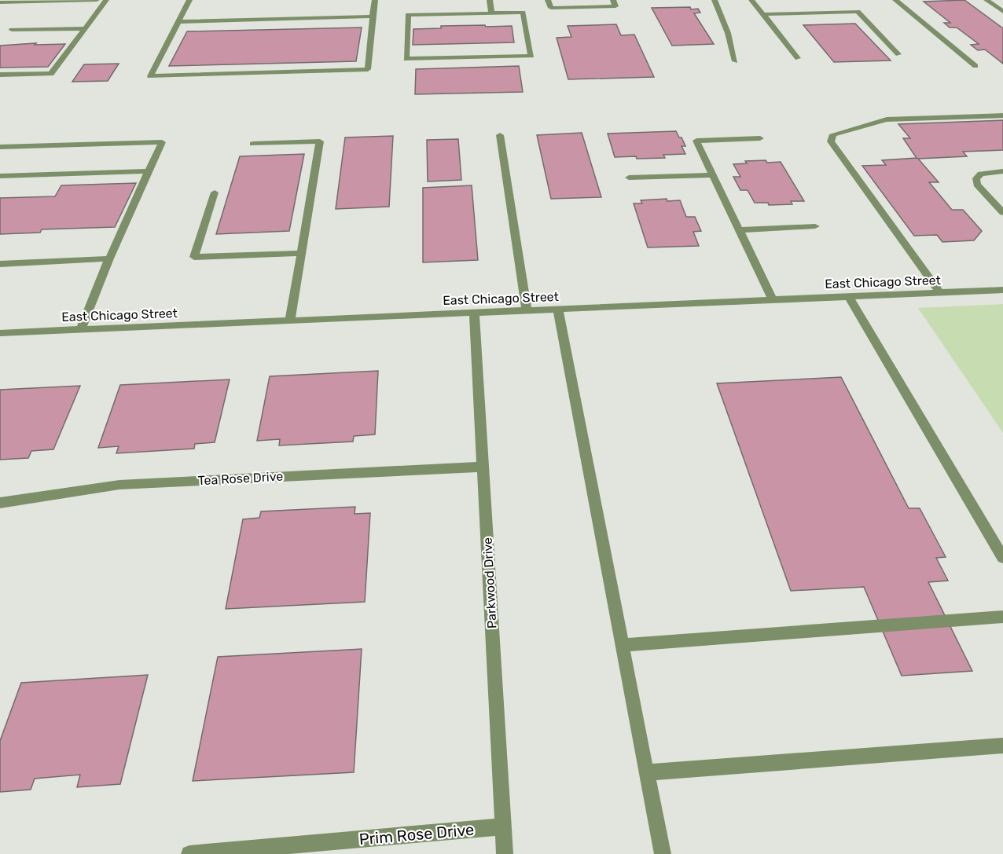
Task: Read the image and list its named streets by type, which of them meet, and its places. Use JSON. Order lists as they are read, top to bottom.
{
  "streets": {
    "street": [
      "East Chicago Street",
      "Tea Rose Drive",
      "Parkwood Drive",
      "Prim Rose Drive"
    ]
  },
  "crossings": [
    ["East Chicago Street", "Parkwood Drive"],
    ["Tea Rose Drive", "Parkwood Drive"],
    ["Parkwood Drive", "Prim Rose Drive"]
  ]
}
